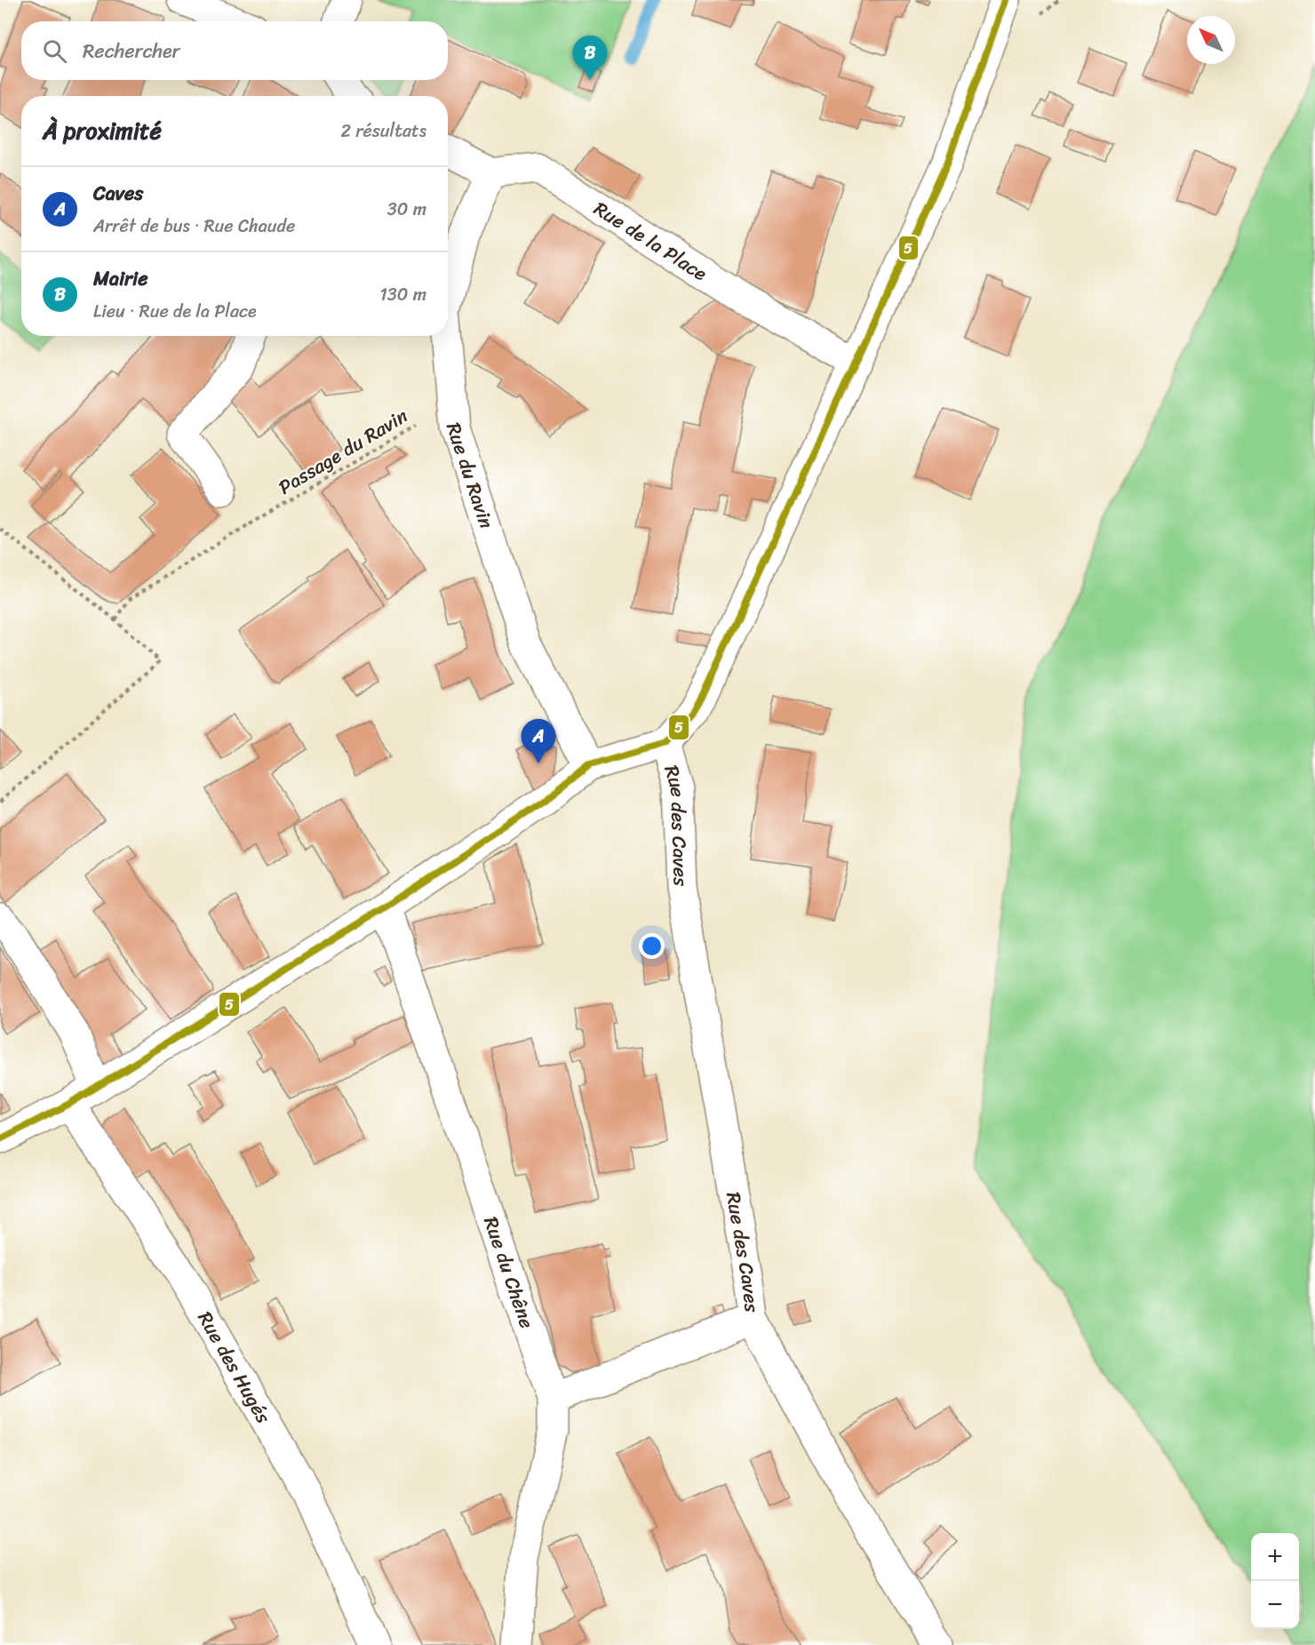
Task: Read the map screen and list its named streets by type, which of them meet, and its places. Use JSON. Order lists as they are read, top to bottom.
{
  "streets": {
    "street": [
      "Rue de la Place",
      "Rue du Ravin",
      "Rue des Caves",
      "Rue du Chêne",
      "Rue des Hugés"
    ],
    "path": ["Passage du Ravin"]
  },
  "crossings": [
    ["Rue de la Place", "Rue du Ravin"],
    ["Rue de la Place", "Rue des Caves"],
    ["Passage du Ravin", "Rue du Ravin"]
  ],
  "lines": ["transit line 5"],
  "north": "top left",
  "page": {
    "search": "Rechercher",
    "pins": ["B", "A"],
    "heading": ["À proximité", "2 résultats"],
    "list": [
      {
        "mark": "A",
        "name": "Caves",
        "note": "Arrêt de bus · Rue Chaude",
        "value": "30 m"
      },
      {
        "mark": "B",
        "name": "Mairie",
        "note": "Lieu · Rue de la Place",
        "value": "130 m"
      }
    ],
    "map_buttons": ["+", "−"]
  }
}
